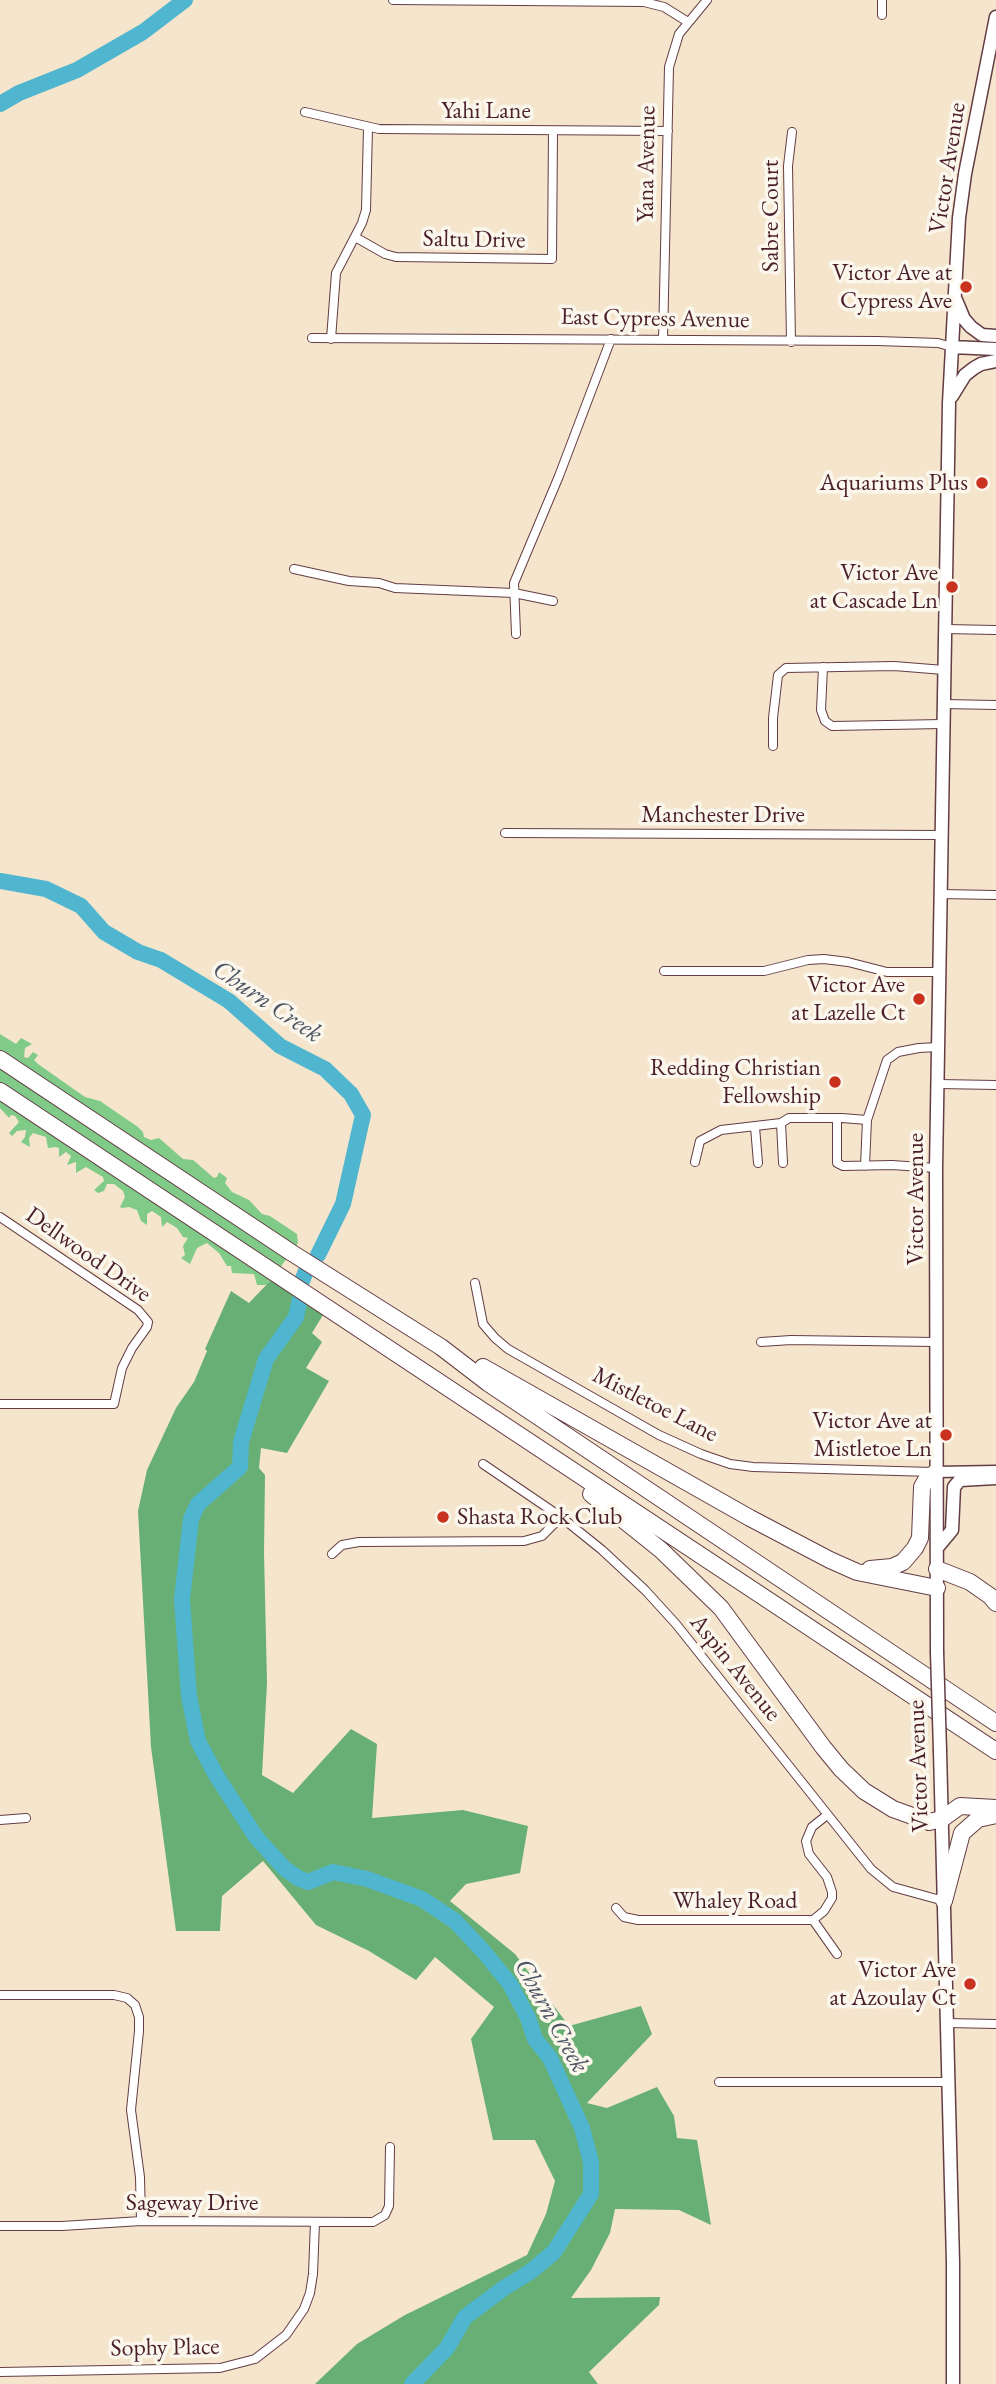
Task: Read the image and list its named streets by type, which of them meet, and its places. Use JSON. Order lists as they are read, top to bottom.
{
  "streets": {
    "main road": ["Victor Avenue", "East Cypress Avenue"],
    "street": [
      "Yahi Lane",
      "Yana Avenue",
      "Sabre Court",
      "Saltu Drive",
      "Manchester Drive",
      "Dellwood Drive",
      "Mistletoe Lane",
      "Aspin Avenue",
      "Whaley Road",
      "Sageway Drive",
      "Sophy Place"
    ]
  },
  "crossings": [
    ["Yahi Lane", "Yana Avenue"],
    ["Yahi Lane", "Saltu Drive"],
    ["Yana Avenue", "East Cypress Avenue"],
    ["Victor Avenue", "East Cypress Avenue"],
    ["Victor Avenue", "Manchester Drive"],
    ["Victor Avenue", "Mistletoe Lane"],
    ["Victor Avenue", "Aspin Avenue"],
    ["Sabre Court", "East Cypress Avenue"],
    ["Aspin Avenue", "Whaley Road"],
    ["Sageway Drive", "Sophy Place"]
  ],
  "water": ["Churn Creek"],
  "places": [
    "Victor Ave at Cypress Ave",
    "Aquariums Plus",
    "Victor Ave at Cascade Ln",
    "Victor Ave at Lazelle Ct",
    "Redding Christian Fellowship",
    "Victor Ave at Mistletoe Ln",
    "Shasta Rock Club",
    "Victor Ave at Azoulay Ct"
  ]
}
